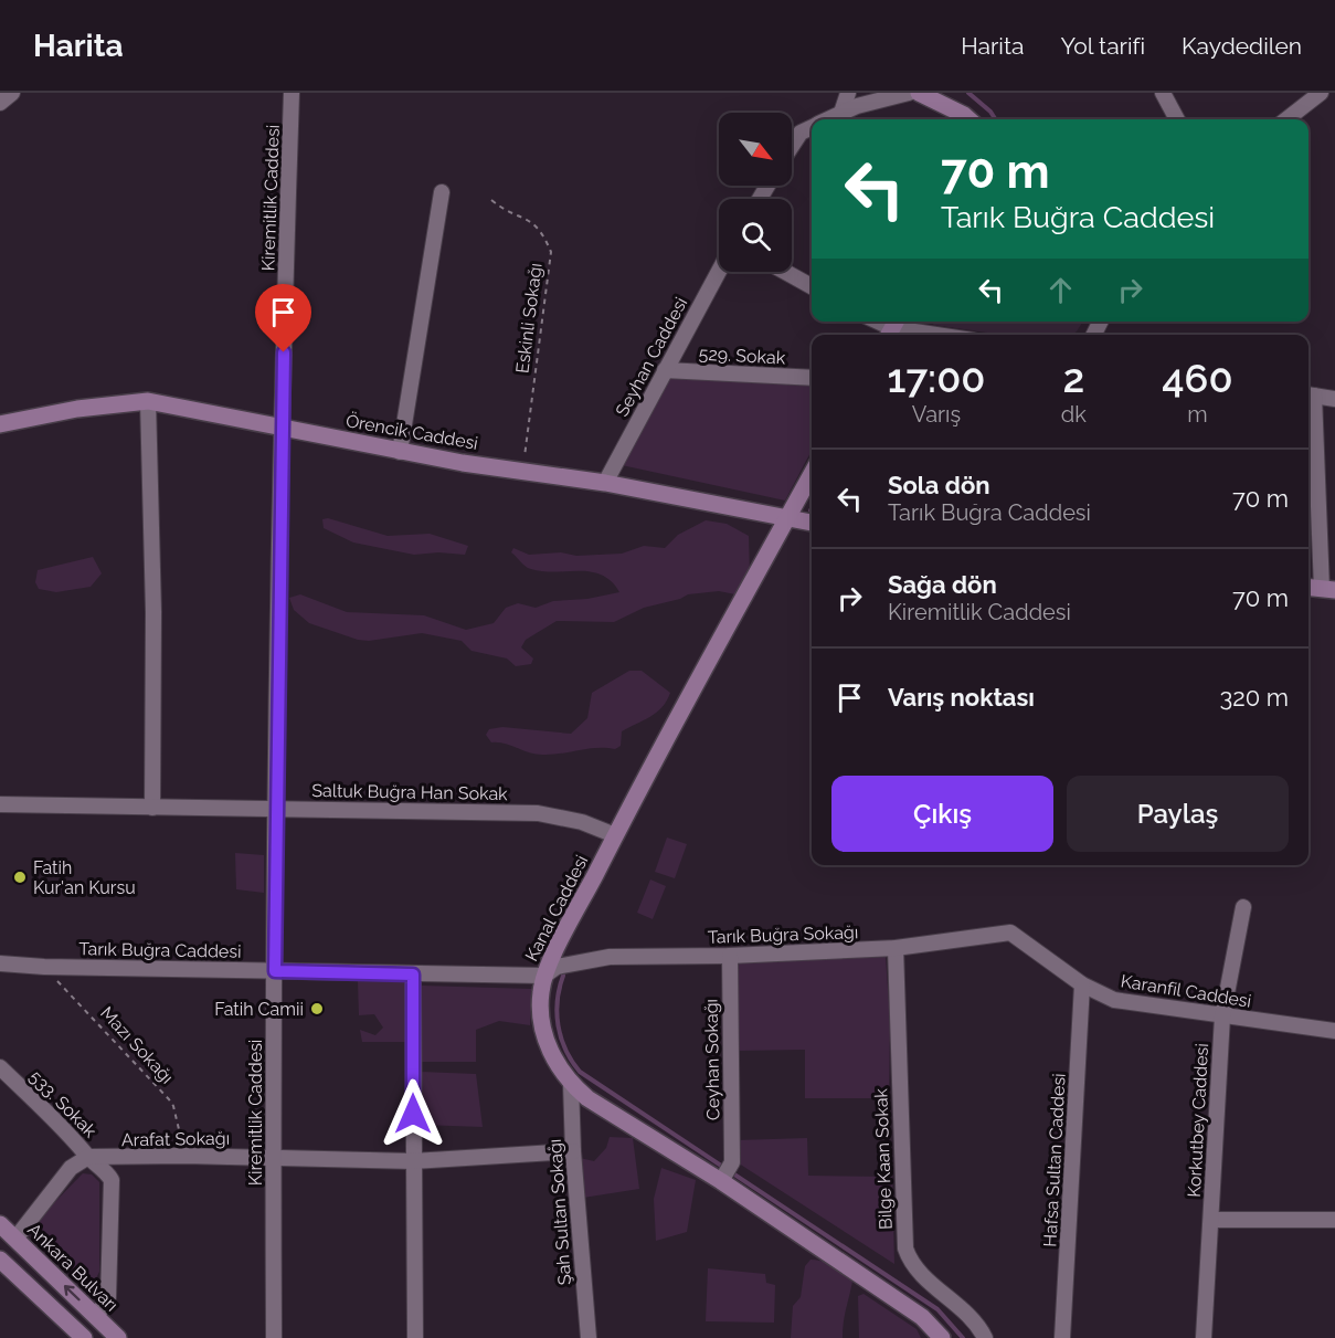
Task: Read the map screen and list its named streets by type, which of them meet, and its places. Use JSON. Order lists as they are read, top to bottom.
{
  "streets": {
    "street": [
      "Kiremitlik Caddesi",
      "529. Sokak",
      "Seyhan Caddesi",
      "Örencik Caddesi",
      "Saltuk Buğra Han Sokak",
      "Kanal Caddesi",
      "Tarık Buğra Sokağı",
      "Tarık Buğra Caddesi",
      "Karanfil Caddesi",
      "Ceyhan Sokağı",
      "533. Sokak",
      "Korkutbey Caddesi",
      "Arafat Sokağı",
      "Bilge Kaan Sokak",
      "Hafsa Sultan Caddesi",
      "Şah Sultan Sokağı",
      "Ankara Bulvarı"
    ],
    "path": ["Eskinli Sokağı", "Mazı Sokağı"]
  },
  "crossings": [
    ["Kiremitlik Caddesi", "Örencik Caddesi"],
    ["Kiremitlik Caddesi", "Saltuk Buğra Han Sokak"],
    ["Kiremitlik Caddesi", "Tarık Buğra Caddesi"],
    ["Kiremitlik Caddesi", "Arafat Sokağı"],
    ["Eskinli Sokağı", "Örencik Caddesi"],
    ["529. Sokak", "Seyhan Caddesi"],
    ["Seyhan Caddesi", "Örencik Caddesi"],
    ["Örencik Caddesi", "Kanal Caddesi"],
    ["Saltuk Buğra Han Sokak", "Kanal Caddesi"],
    ["Kanal Caddesi", "Tarık Buğra Sokağı"],
    ["Kanal Caddesi", "Tarık Buğra Caddesi"],
    ["Kanal Caddesi", "Ceyhan Sokağı"],
    ["Kanal Caddesi", "Şah Sultan Sokağı"],
    ["Tarık Buğra Sokağı", "Tarık Buğra Caddesi"],
    ["Tarık Buğra Sokağı", "Karanfil Caddesi"],
    ["Tarık Buğra Sokağı", "Ceyhan Sokağı"],
    ["Tarık Buğra Sokağı", "Bilge Kaan Sokak"],
    ["Tarık Buğra Caddesi", "Mazı Sokağı"],
    ["Karanfil Caddesi", "Korkutbey Caddesi"],
    ["Karanfil Caddesi", "Hafsa Sultan Caddesi"],
    ["Mazı Sokağı", "Arafat Sokağı"],
    ["533. Sokak", "Arafat Sokağı"],
    ["533. Sokak", "Ankara Bulvarı"],
    ["Arafat Sokağı", "Şah Sultan Sokağı"]
  ],
  "places": ["Fatih Kur'an Kursu", "Fatih Camii"],
  "north": "bottom right",
  "page": {
    "header": "Harita",
    "nav": ["Harita", "Yol tarifi", "Kaydedilen"],
    "turn": ["70 m", "Tarık Buğra Caddesi"],
    "eta": [
      "17:00",
      "Varış",
      "2",
      "dk",
      "460",
      "m"
    ],
    "list": [
      {
        "name": "Sola dön",
        "note": "Tarık Buğra Caddesi",
        "value": "70 m"
      },
      {
        "name": "Sağa dön",
        "note": "Kiremitlik Caddesi",
        "value": "70 m"
      },
      {
        "name": "Varış noktası",
        "value": "320 m"
      }
    ],
    "buttons": ["Çıkış", "Paylaş"]
  }
}
